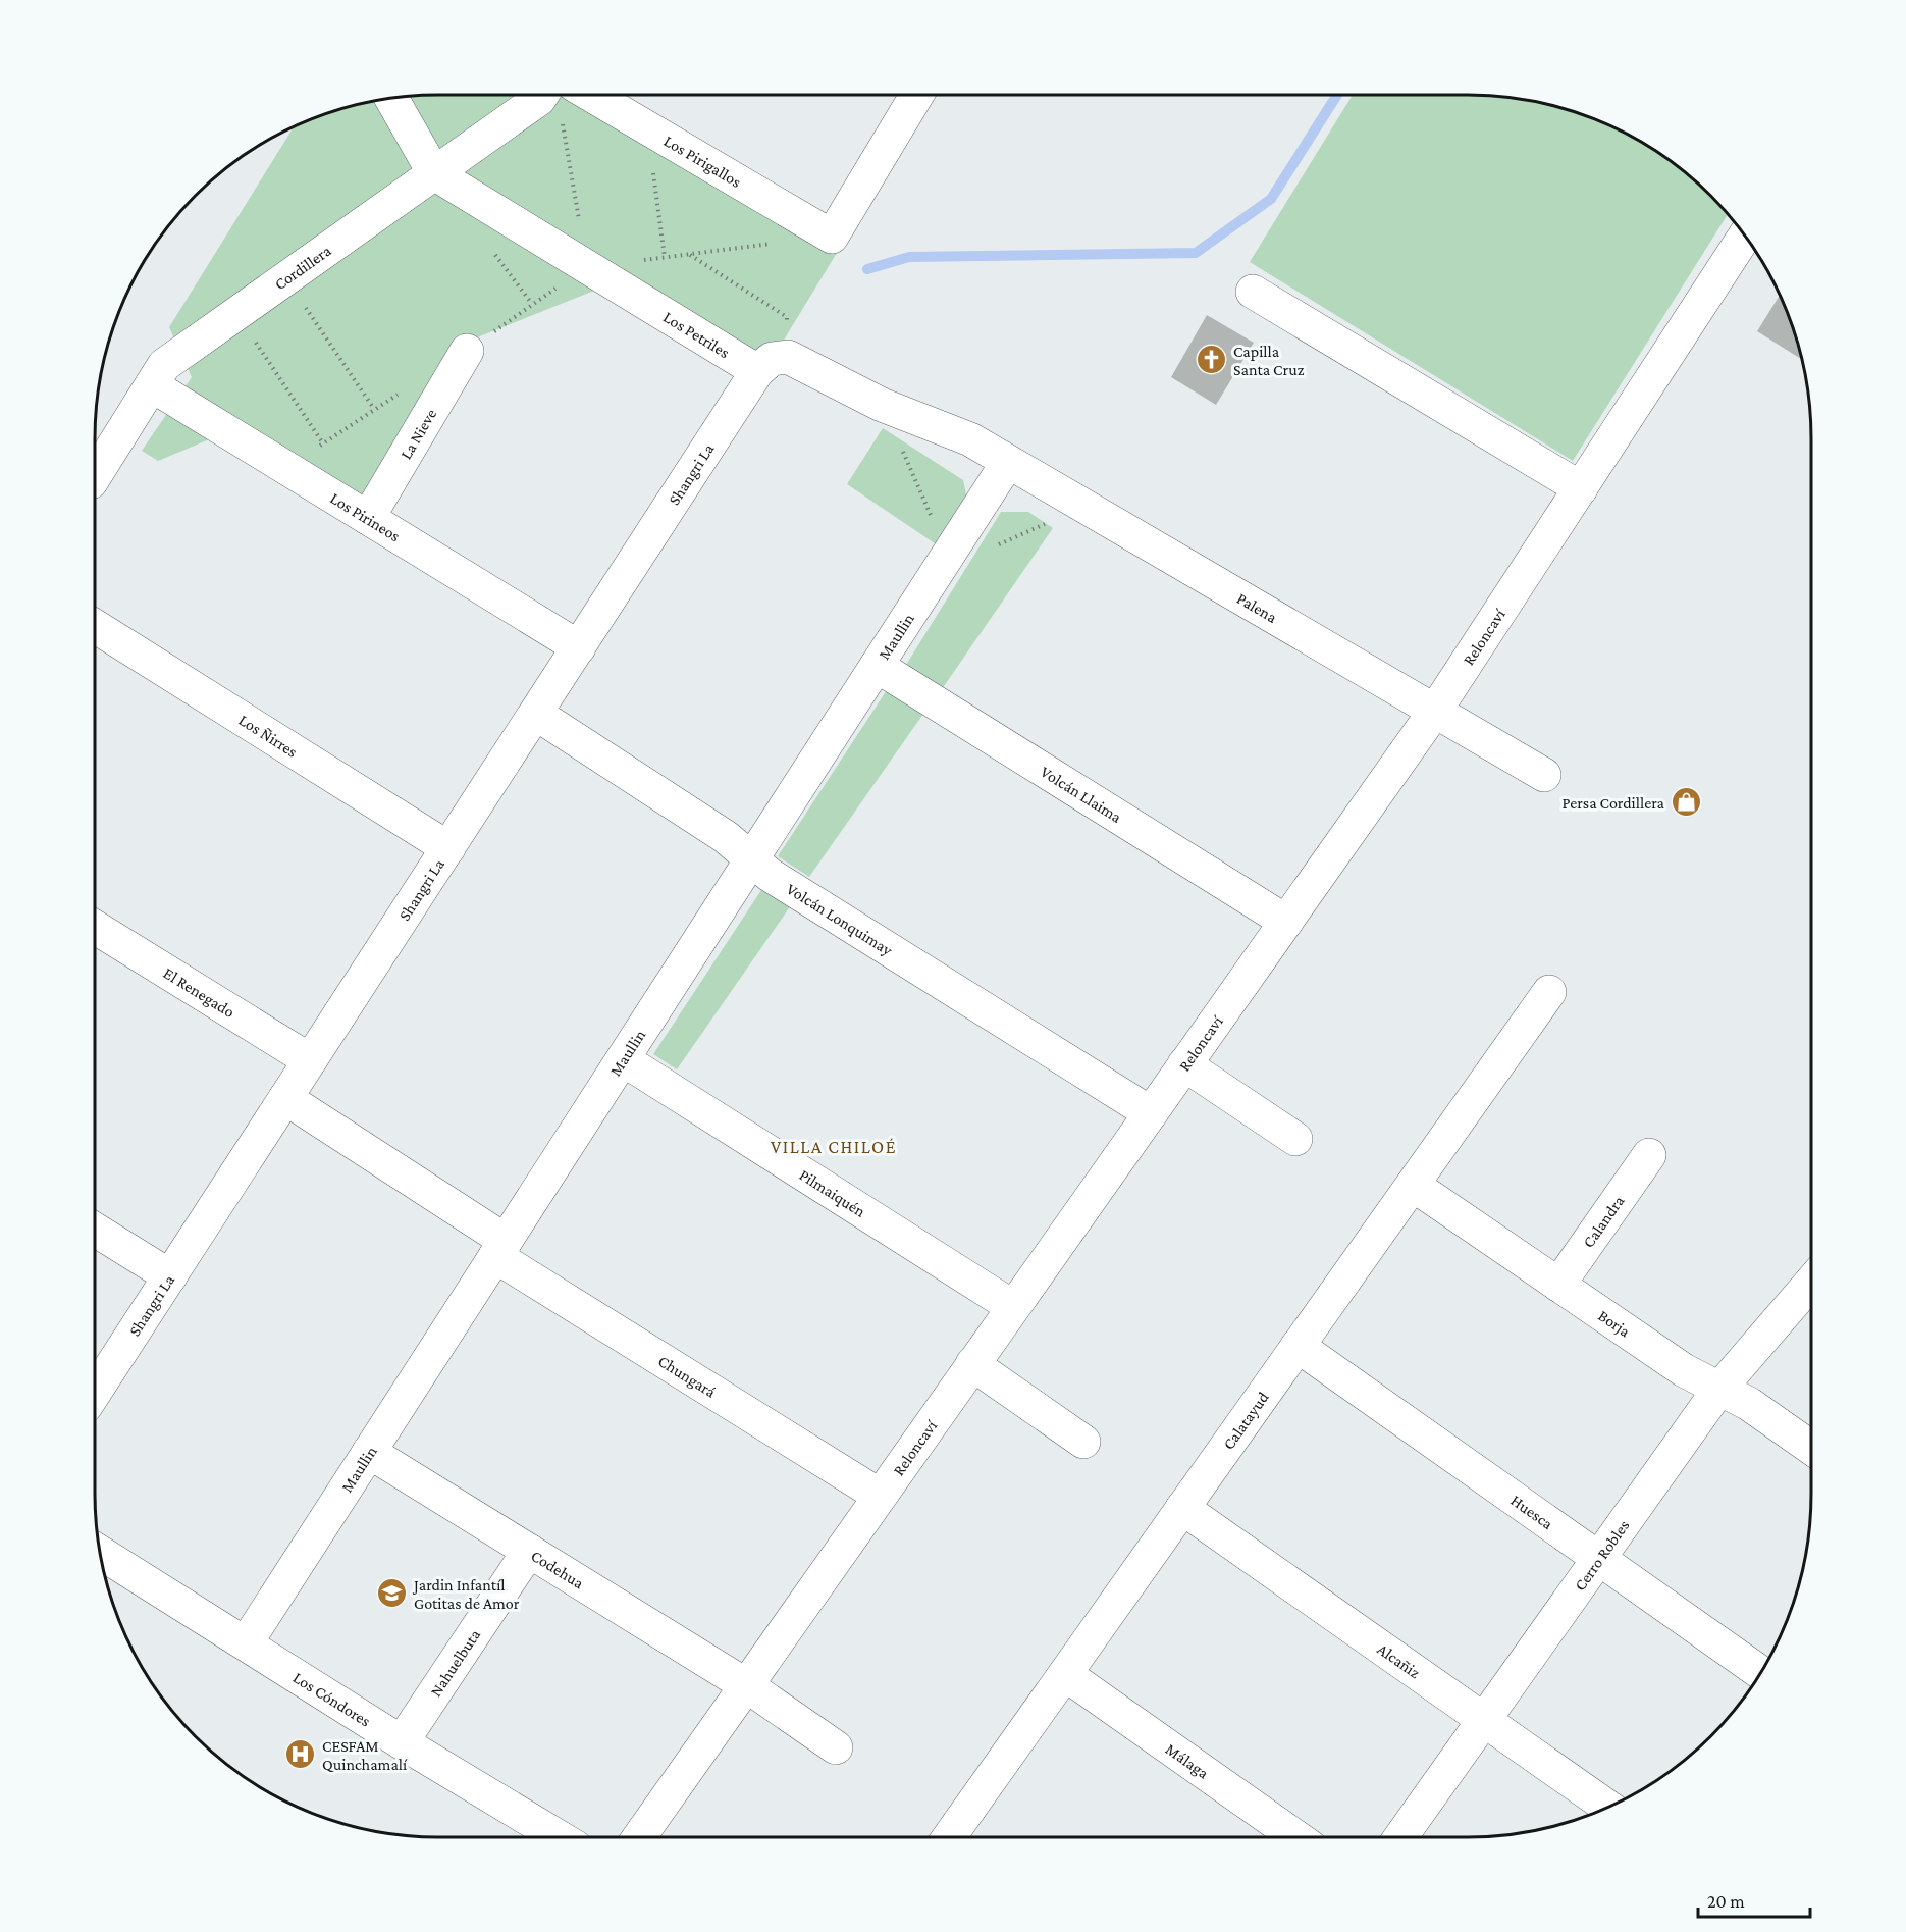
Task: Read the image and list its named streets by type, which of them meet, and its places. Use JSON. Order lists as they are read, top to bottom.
{
  "streets": {
    "street": [
      "Los Pirigallos",
      "Cordillera",
      "Los Petriles",
      "La Nieve",
      "Shangri La",
      "Los Pirineos",
      "Palena",
      "Maullin",
      "Reloncaví",
      "Los Ñirres",
      "Volcán Llaima",
      "Volcán Lonquimay",
      "El Renegado",
      "Pilmaiquén",
      "Calandra",
      "Borja",
      "Chungará",
      "Calatayud",
      "Huesca",
      "Cerro Robles",
      "Codehua",
      "Alcañiz",
      "Nahuelbuta",
      "Los Cóndores",
      "Málaga"
    ]
  },
  "crossings": [
    ["Cordillera", "Los Petriles"],
    ["Cordillera", "Los Pirineos"],
    ["Los Petriles", "Shangri La"],
    ["La Nieve", "Los Pirineos"],
    ["Shangri La", "Los Pirineos"],
    ["Shangri La", "Los Ñirres"],
    ["Shangri La", "Volcán Lonquimay"],
    ["Shangri La", "El Renegado"],
    ["Shangri La", "Chungará"],
    ["Palena", "Maullin"],
    ["Palena", "Reloncaví"],
    ["Maullin", "Volcán Llaima"],
    ["Maullin", "Volcán Lonquimay"],
    ["Maullin", "Pilmaiquén"],
    ["Maullin", "Chungará"],
    ["Maullin", "Codehua"],
    ["Maullin", "Los Cóndores"],
    ["Reloncaví", "Volcán Llaima"],
    ["Reloncaví", "Volcán Lonquimay"],
    ["Reloncaví", "Pilmaiquén"],
    ["Reloncaví", "Chungará"],
    ["Reloncaví", "Codehua"],
    ["Calandra", "Borja"],
    ["Borja", "Calatayud"],
    ["Borja", "Cerro Robles"],
    ["Calatayud", "Huesca"],
    ["Calatayud", "Alcañiz"],
    ["Calatayud", "Málaga"],
    ["Huesca", "Cerro Robles"],
    ["Cerro Robles", "Alcañiz"],
    ["Codehua", "Nahuelbuta"],
    ["Nahuelbuta", "Los Cóndores"]
  ],
  "districts": ["VILLA CHILOÉ"],
  "places": {
    "church": ["Capilla Santa Cruz"],
    "shop": ["Persa Cordillera"],
    "school or university": ["Jardin Infantíl Gotitas de Amor"],
    "hospital": ["CESFAM Quinchamalí"]
  },
  "scale_bar": "20 m"
}
